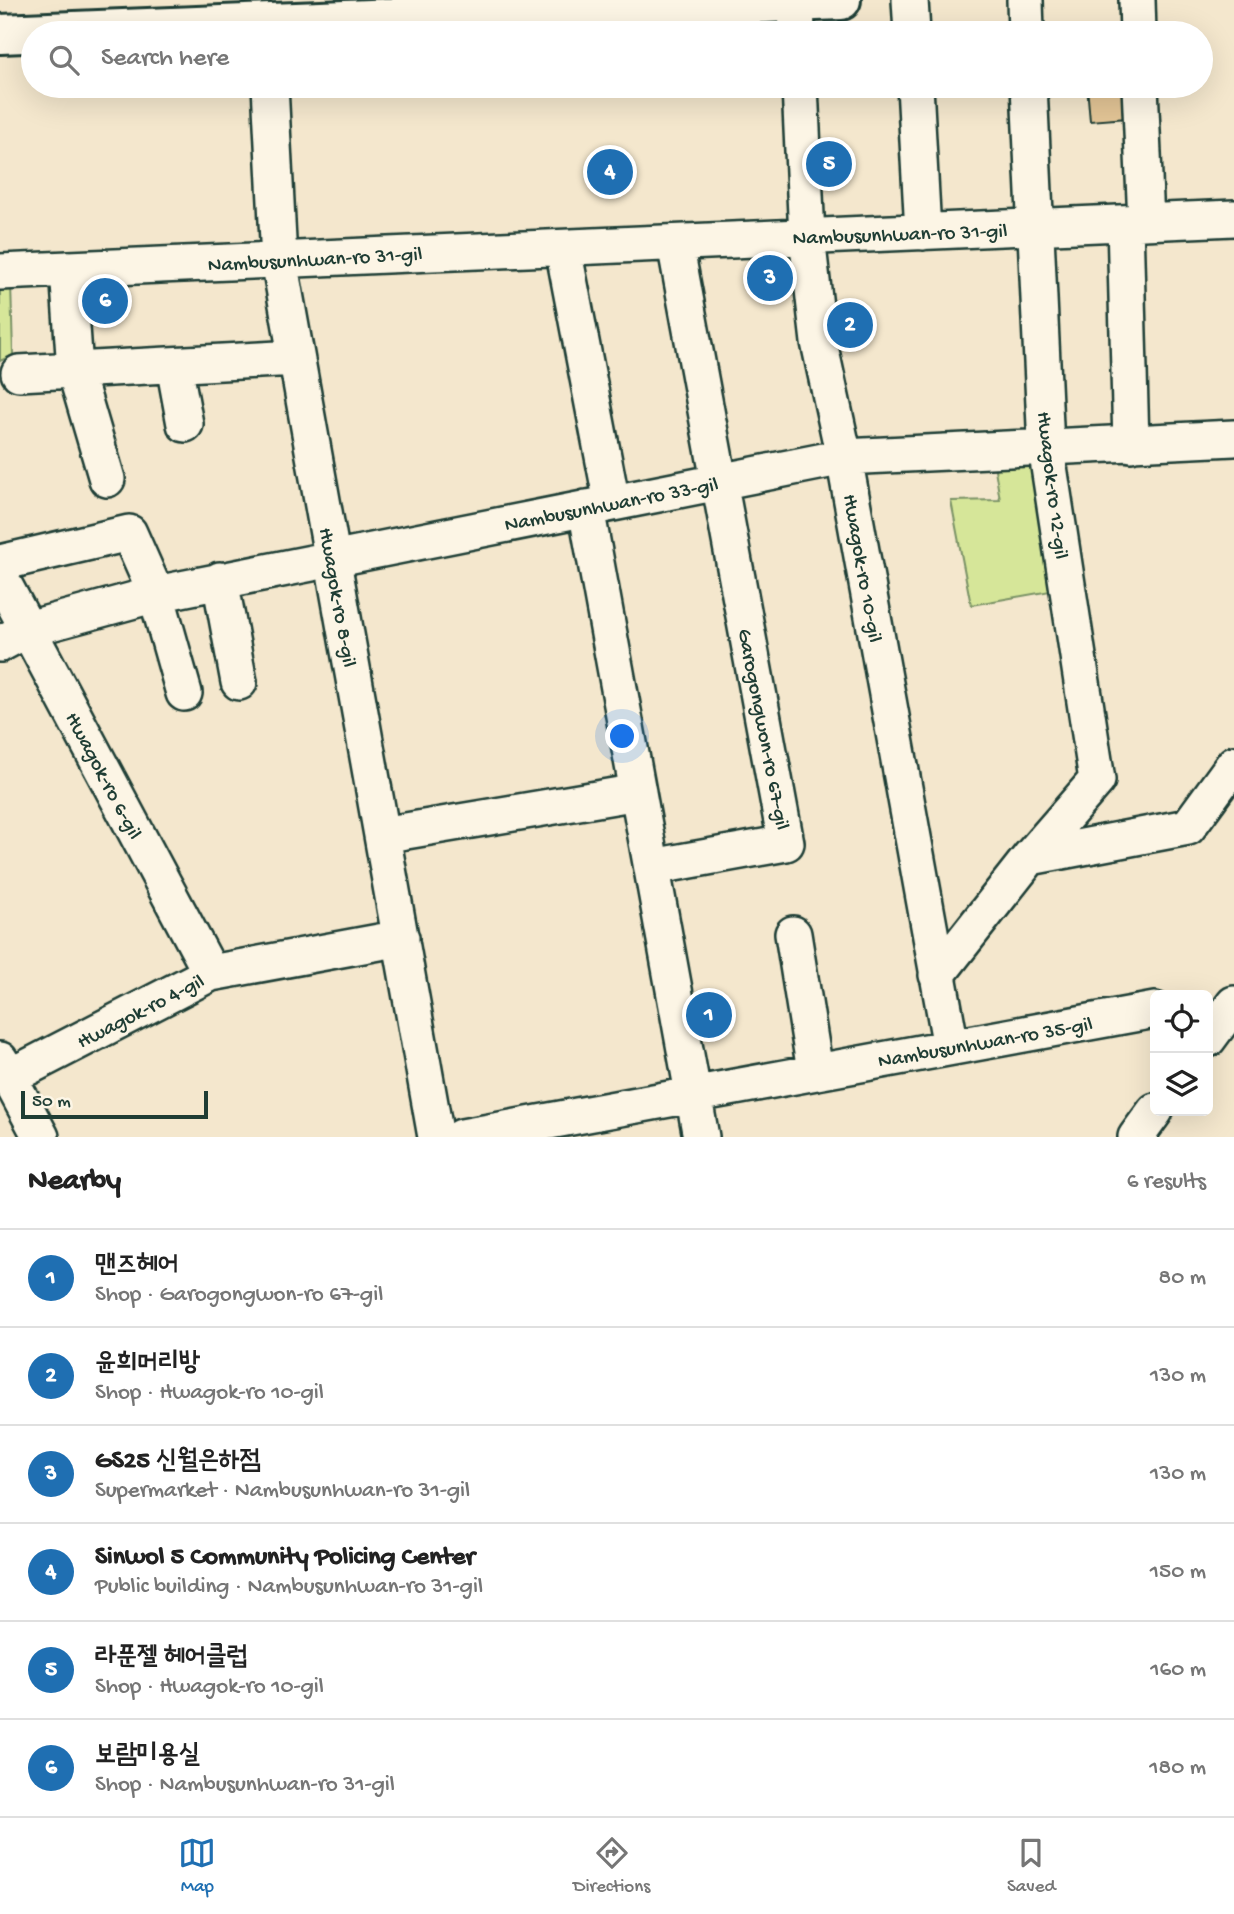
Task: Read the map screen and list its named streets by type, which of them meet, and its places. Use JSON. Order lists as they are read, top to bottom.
{
  "streets": {
    "street": [
      "Nambusunhwan-ro 31-gil",
      "Hwagok-ro 12-gil",
      "Nambusunhwan-ro 33-gil",
      "Hwagok-ro 10-gil",
      "Hwagok-ro 8-gil",
      "Garogongwon-ro 67-gil",
      "Hwagok-ro 6-gil",
      "Hwagok-ro 4-gil",
      "Nambusunhwan-ro 35-gil"
    ]
  },
  "crossings": [
    ["Nambusunhwan-ro 31-gil", "Hwagok-ro 12-gil"],
    ["Nambusunhwan-ro 31-gil", "Hwagok-ro 10-gil"],
    ["Nambusunhwan-ro 31-gil", "Hwagok-ro 8-gil"],
    ["Hwagok-ro 12-gil", "Nambusunhwan-ro 33-gil"],
    ["Hwagok-ro 12-gil", "Hwagok-ro 10-gil"],
    ["Nambusunhwan-ro 33-gil", "Hwagok-ro 10-gil"],
    ["Nambusunhwan-ro 33-gil", "Hwagok-ro 8-gil"],
    ["Nambusunhwan-ro 33-gil", "Garogongwon-ro 67-gil"],
    ["Nambusunhwan-ro 33-gil", "Hwagok-ro 6-gil"],
    ["Hwagok-ro 10-gil", "Nambusunhwan-ro 35-gil"],
    ["Hwagok-ro 8-gil", "Hwagok-ro 4-gil"],
    ["Hwagok-ro 6-gil", "Hwagok-ro 4-gil"]
  ],
  "scale_bar": "50 m",
  "page": {
    "search": "Search here",
    "pins": [
      "5",
      "4",
      "3",
      "6",
      "2",
      "1"
    ],
    "scale": "50 m",
    "heading": ["Nearby", "6 results"],
    "list": [
      {
        "mark": "1",
        "name": "맨즈헤어",
        "note": "Shop · Garogongwon-ro 67-gil",
        "value": "80 m"
      },
      {
        "mark": "2",
        "name": "윤희머리방",
        "note": "Shop · Hwagok-ro 10-gil",
        "value": "130 m"
      },
      {
        "mark": "3",
        "name": "GS25 신월은하점",
        "note": "Supermarket · Nambusunhwan-ro 31-gil",
        "value": "130 m"
      },
      {
        "mark": "4",
        "name": "Sinwol 5 Community Policing Center",
        "note": "Public building · Nambusunhwan-ro 31-gil",
        "value": "150 m"
      },
      {
        "mark": "5",
        "name": "라푼젤 헤어클럽",
        "note": "Shop · Hwagok-ro 10-gil",
        "value": "160 m"
      },
      {
        "mark": "6",
        "name": "보람미용실",
        "note": "Shop · Nambusunhwan-ro 31-gil",
        "value": "180 m"
      }
    ],
    "nav": ["Map", "Directions", "Saved"]
  }
}
